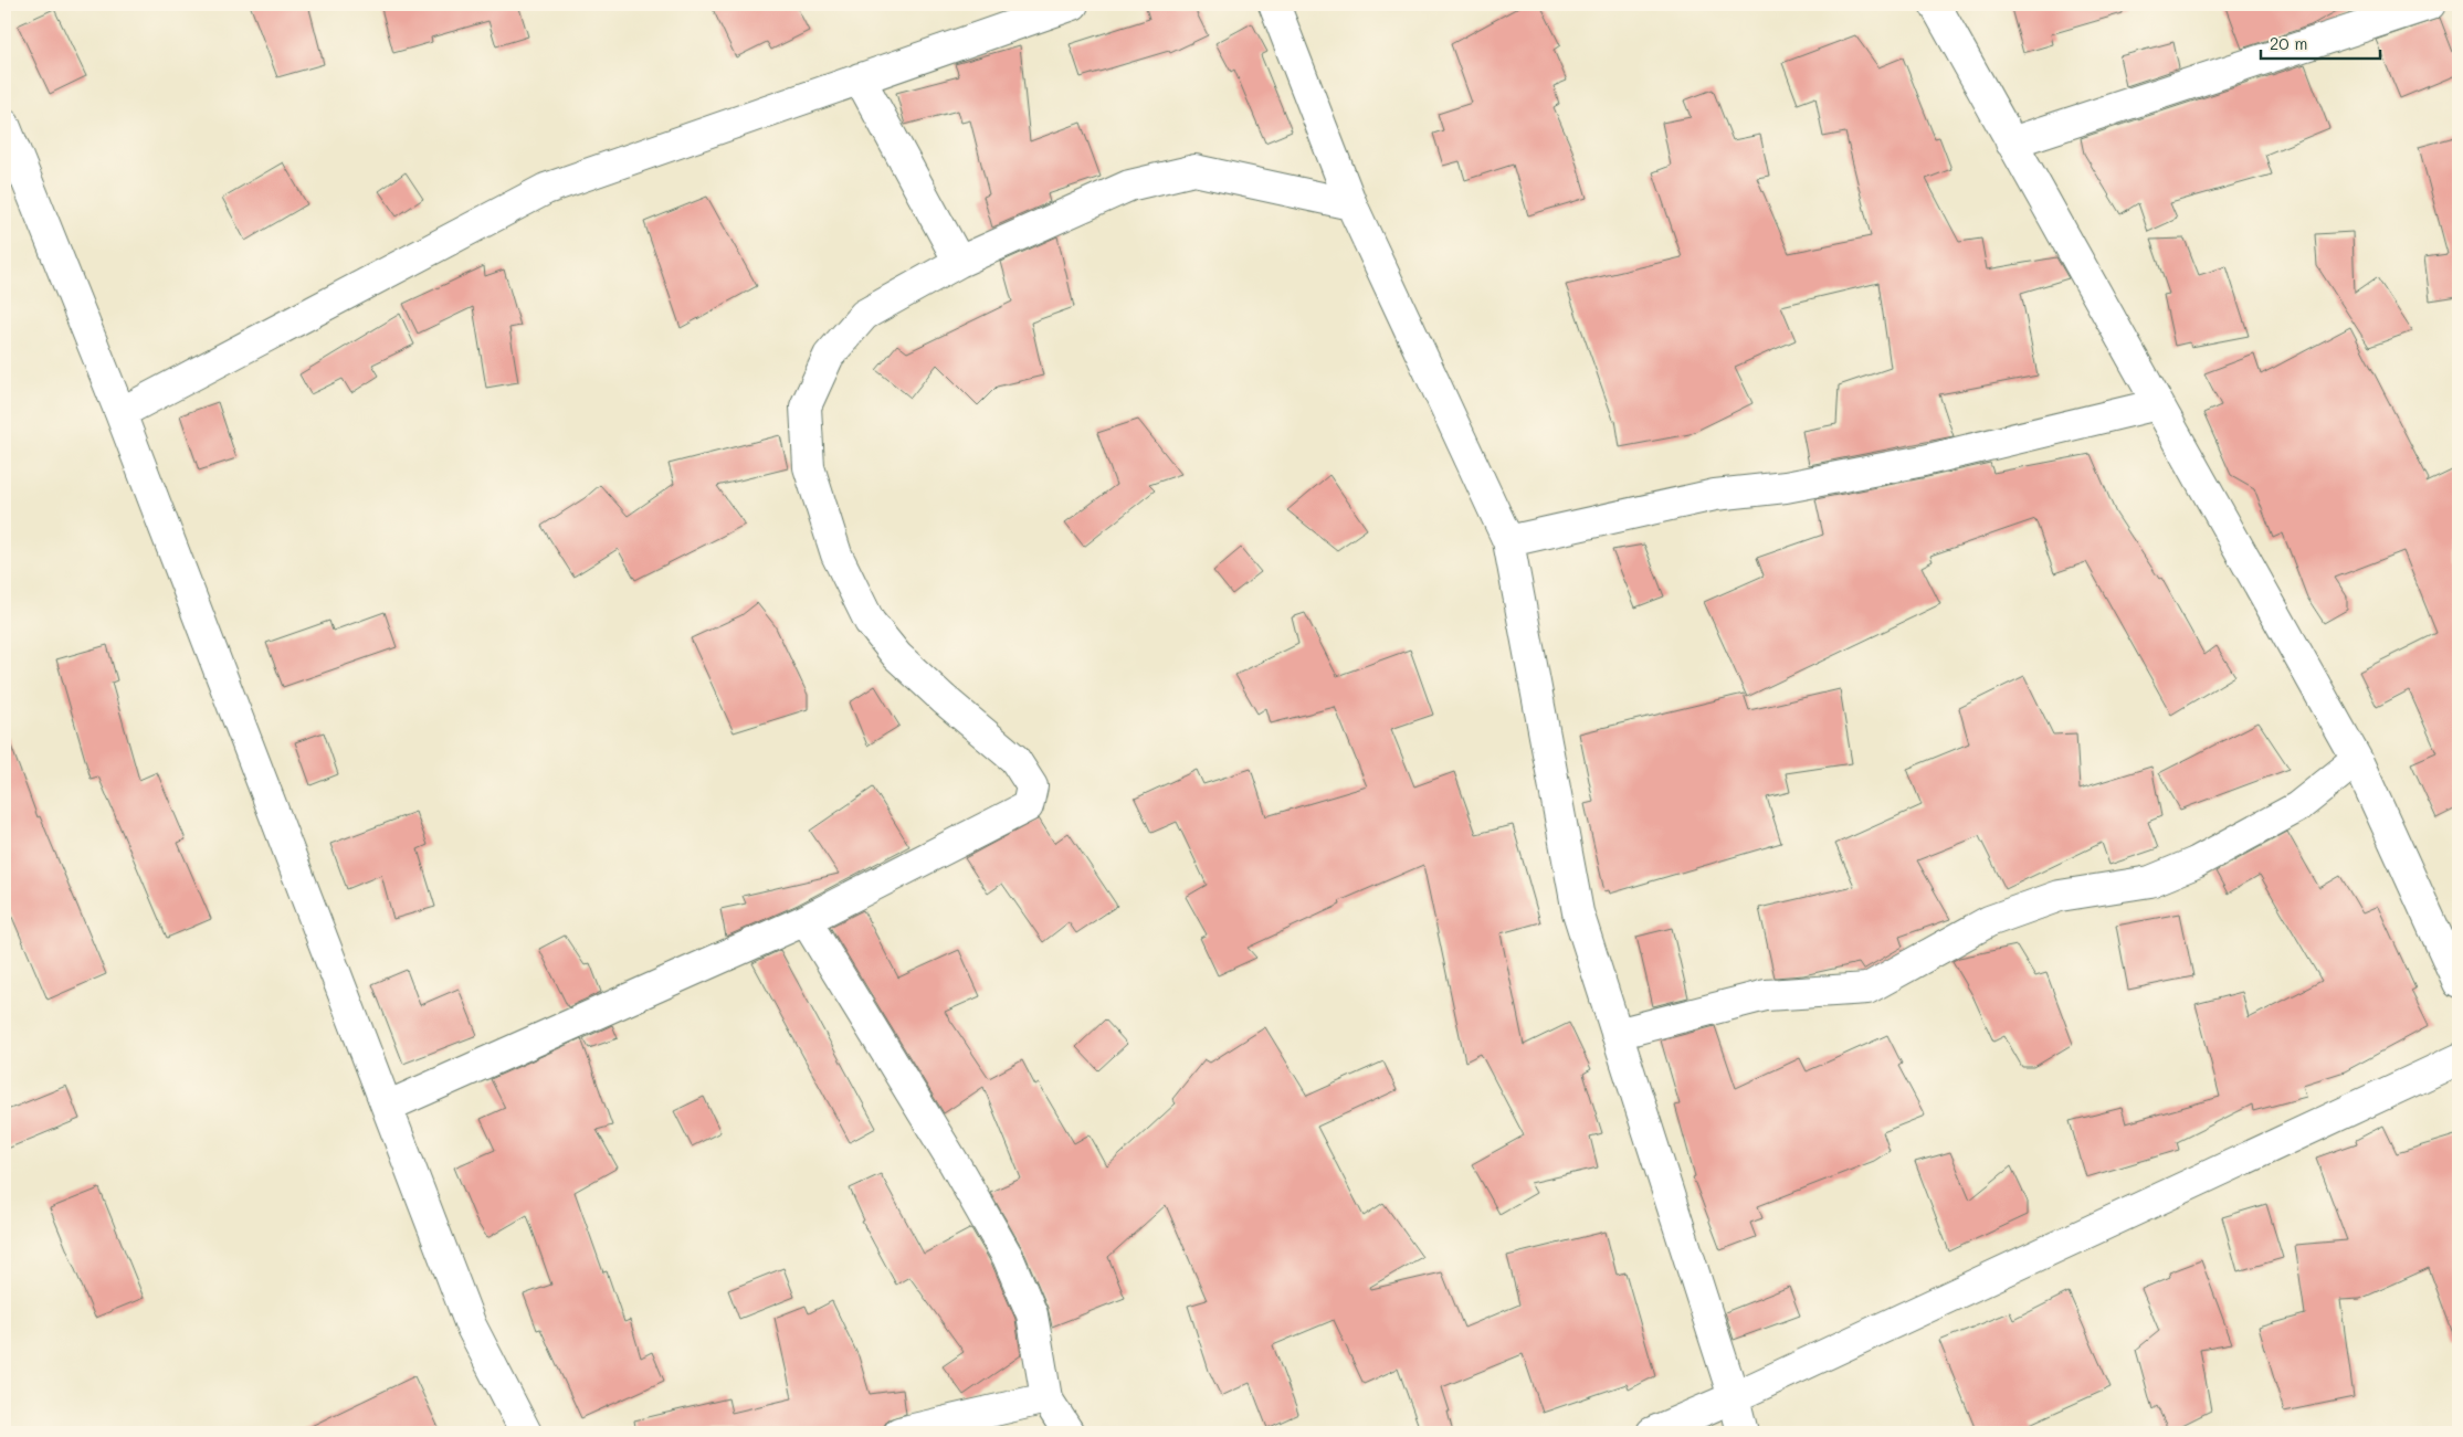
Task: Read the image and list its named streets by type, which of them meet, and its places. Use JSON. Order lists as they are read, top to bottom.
{
  "scale_bar": "20 m"
}
